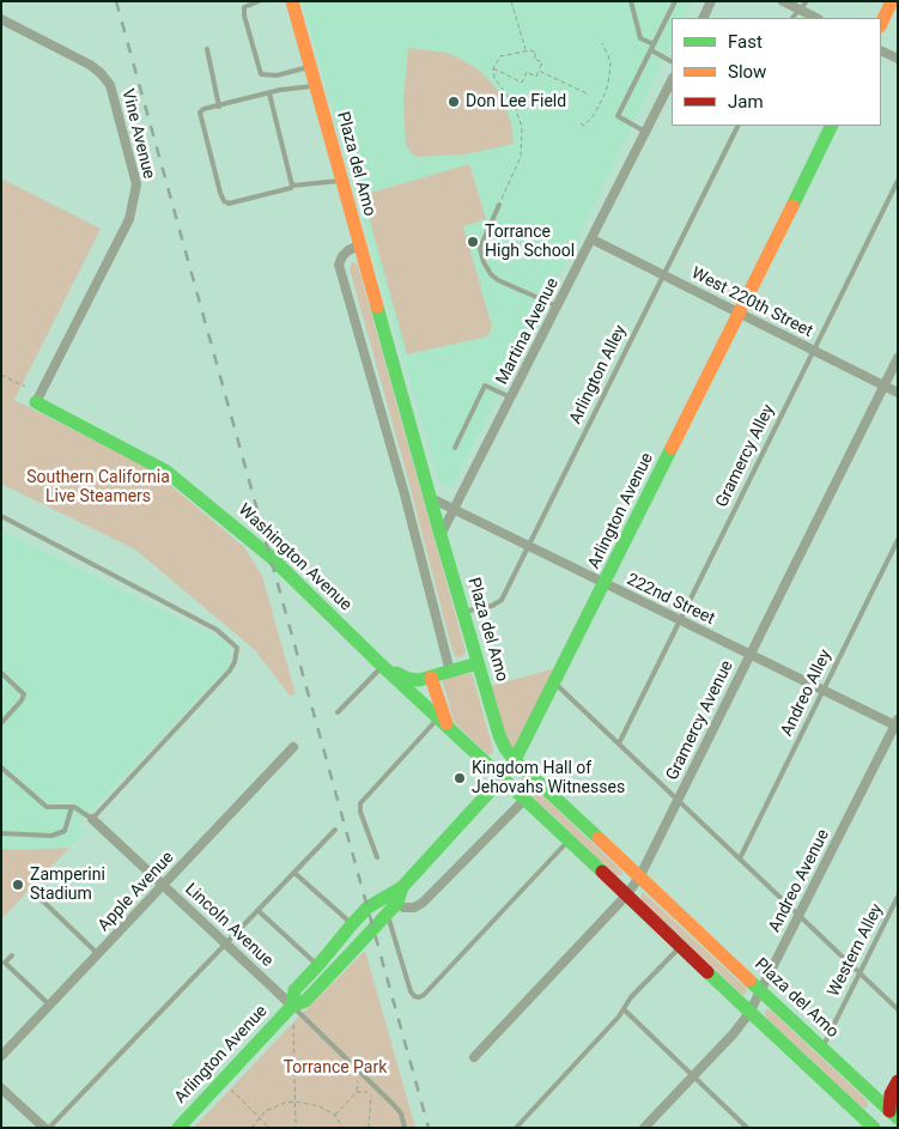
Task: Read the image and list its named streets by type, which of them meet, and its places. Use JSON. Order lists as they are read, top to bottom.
{
  "streets": {
    "main road": ["Plaza del Amo", "Arlington Avenue", "Washington Avenue"],
    "street": [
      "Vine Avenue",
      "West 220th Street",
      "Martina Avenue",
      "222nd Street",
      "Gramercy Avenue",
      "Andreo Avenue",
      "Apple Avenue",
      "Lincoln Avenue"
    ],
    "lane": [
      "Arlington Alley",
      "Gramercy Alley",
      "Andreo Alley",
      "Western Alley"
    ]
  },
  "crossings": [
    ["Vine Avenue", "Washington Avenue"],
    ["Plaza del Amo", "Martina Avenue"],
    ["Plaza del Amo", "Arlington Alley"],
    ["Plaza del Amo", "Arlington Avenue"],
    ["Plaza del Amo", "222nd Street"],
    ["Plaza del Amo", "Gramercy Avenue"],
    ["Plaza del Amo", "Andreo Avenue"],
    ["Plaza del Amo", "Western Alley"],
    ["West 220th Street", "Martina Avenue"],
    ["West 220th Street", "Arlington Alley"],
    ["West 220th Street", "Gramercy Alley"],
    ["West 220th Street", "Arlington Avenue"],
    ["West 220th Street", "Gramercy Avenue"],
    ["Martina Avenue", "222nd Street"],
    ["Arlington Alley", "222nd Street"],
    ["Gramercy Alley", "222nd Street"],
    ["Arlington Avenue", "Washington Avenue"],
    ["Arlington Avenue", "222nd Street"],
    ["Arlington Avenue", "Lincoln Avenue"],
    ["222nd Street", "Andreo Alley"],
    ["222nd Street", "Gramercy Avenue"],
    ["222nd Street", "Andreo Avenue"],
    ["Apple Avenue", "Lincoln Avenue"]
  ],
  "parks": ["Southern California Live Steamers", "Torrance Park"],
  "places": [
    "Don Lee Field",
    "Torrance High School",
    "Kingdom Hall of Jehovahs Witnesses",
    "Zamperini Stadium"
  ],
  "legend": ["Fast", "Slow", "Jam"]
}
